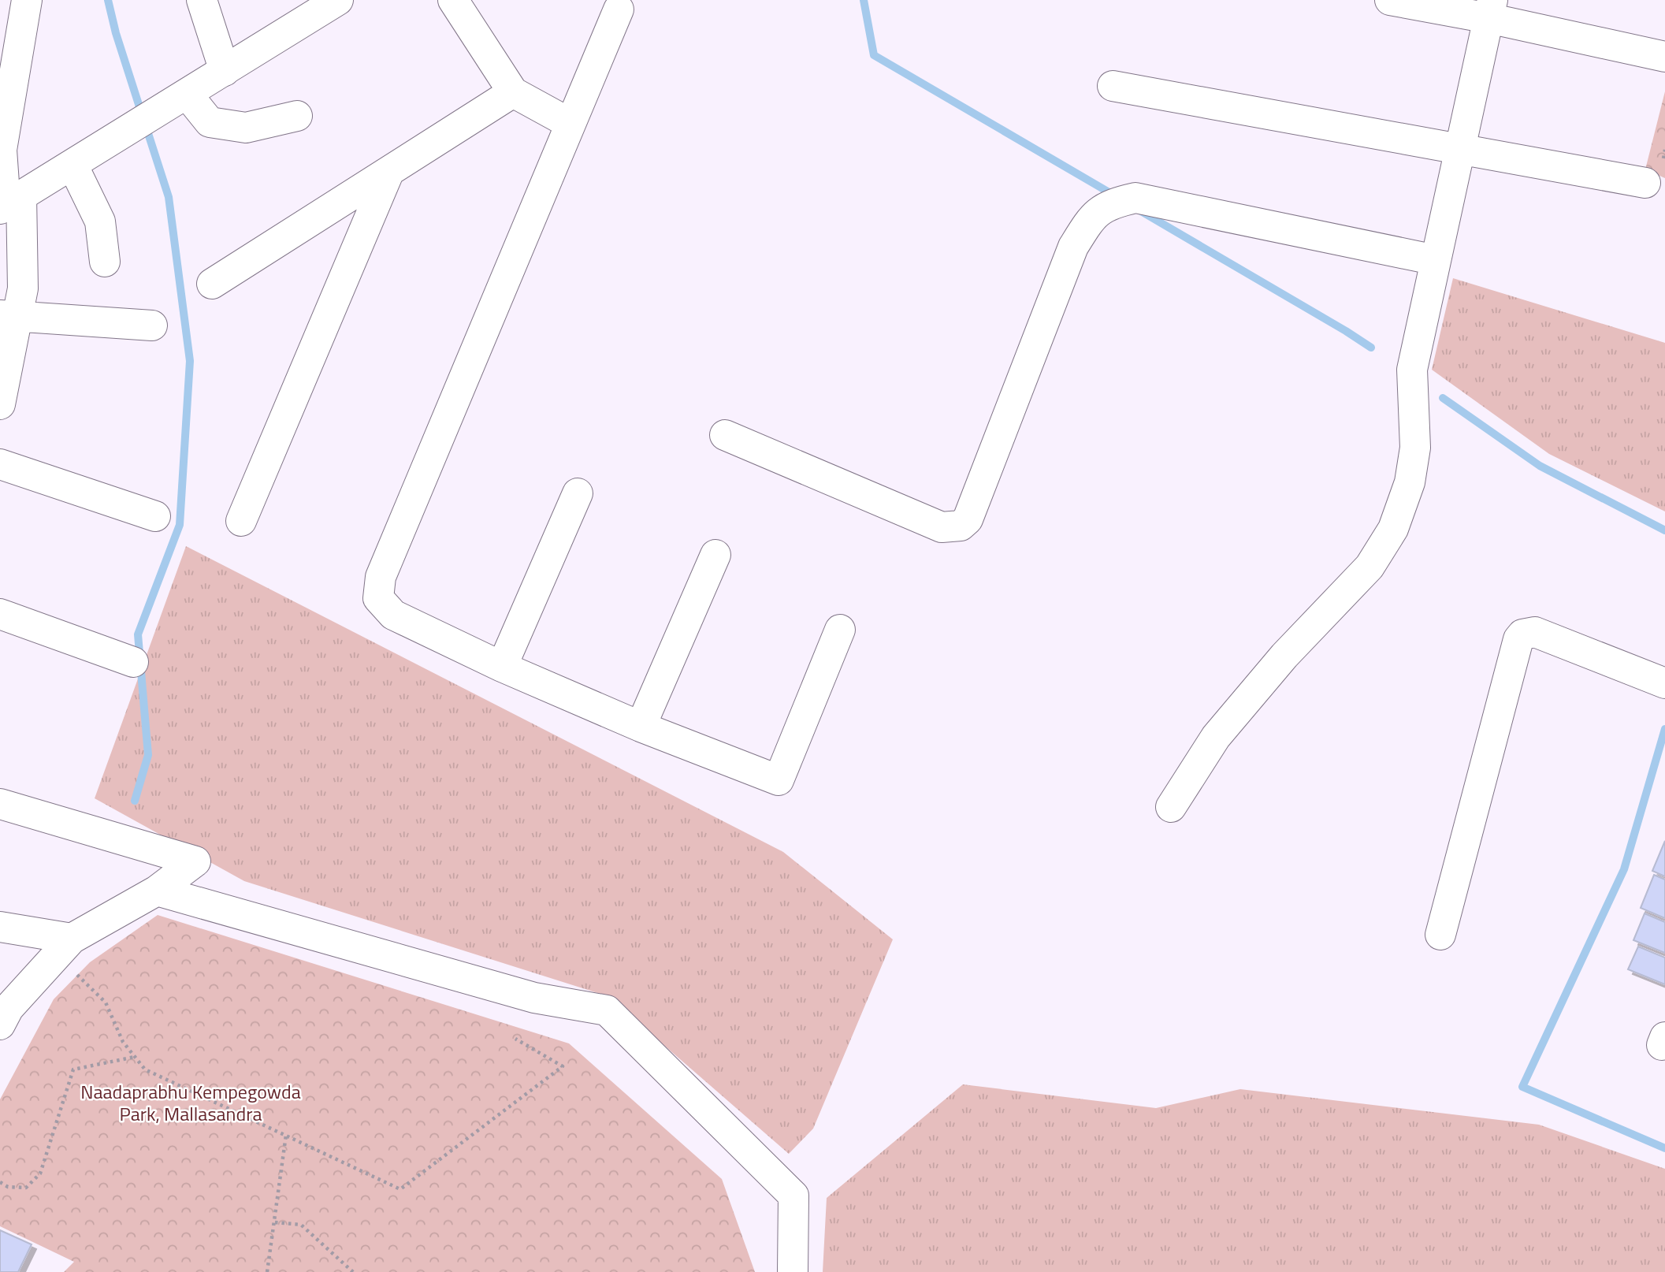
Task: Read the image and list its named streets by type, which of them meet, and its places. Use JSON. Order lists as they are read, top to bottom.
{
  "parks": ["Naadaprabhu Kempegowda Park, Mallasandra"]
}
